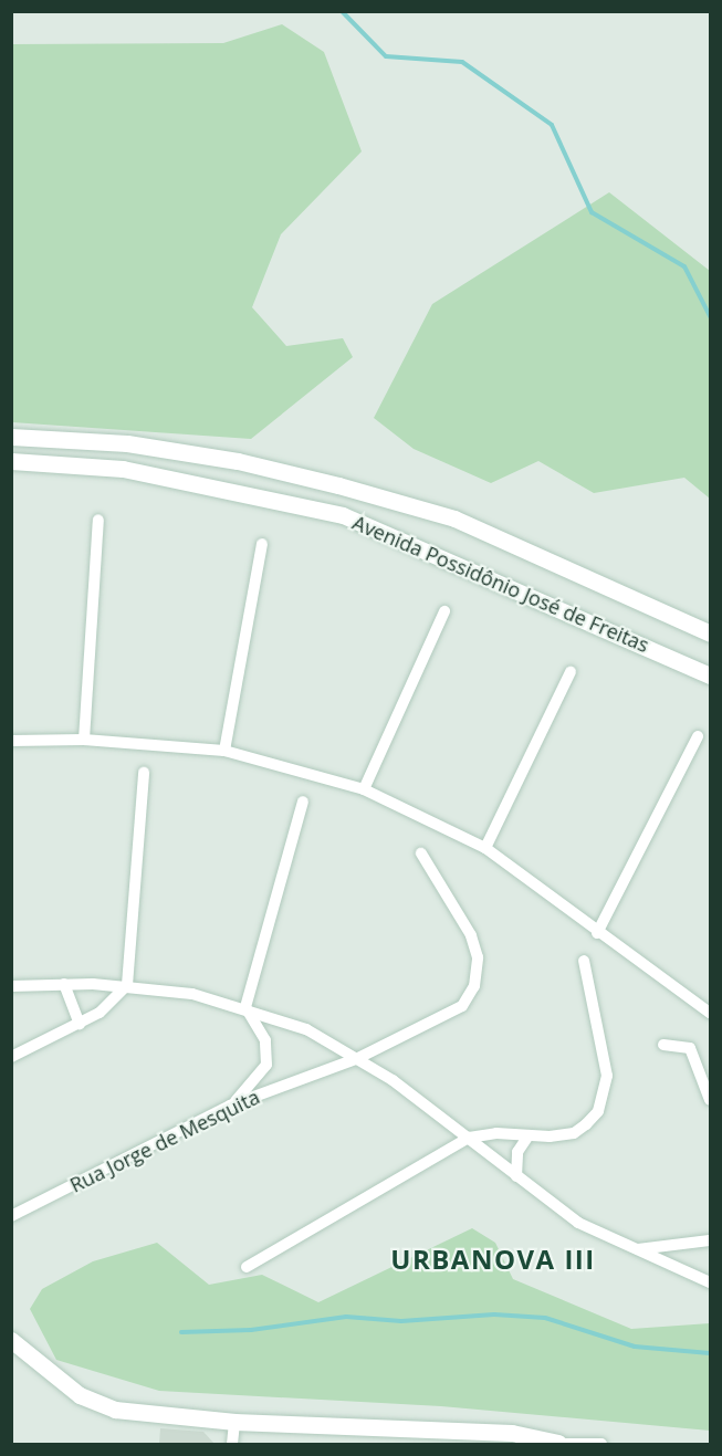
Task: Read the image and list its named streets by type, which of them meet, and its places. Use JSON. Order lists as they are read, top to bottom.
{
  "streets": {
    "street": ["Avenida Possidônio José de Freitas", "Rua Jorge de Mesquita"]
  },
  "districts": ["URBANOVA III"]
}
